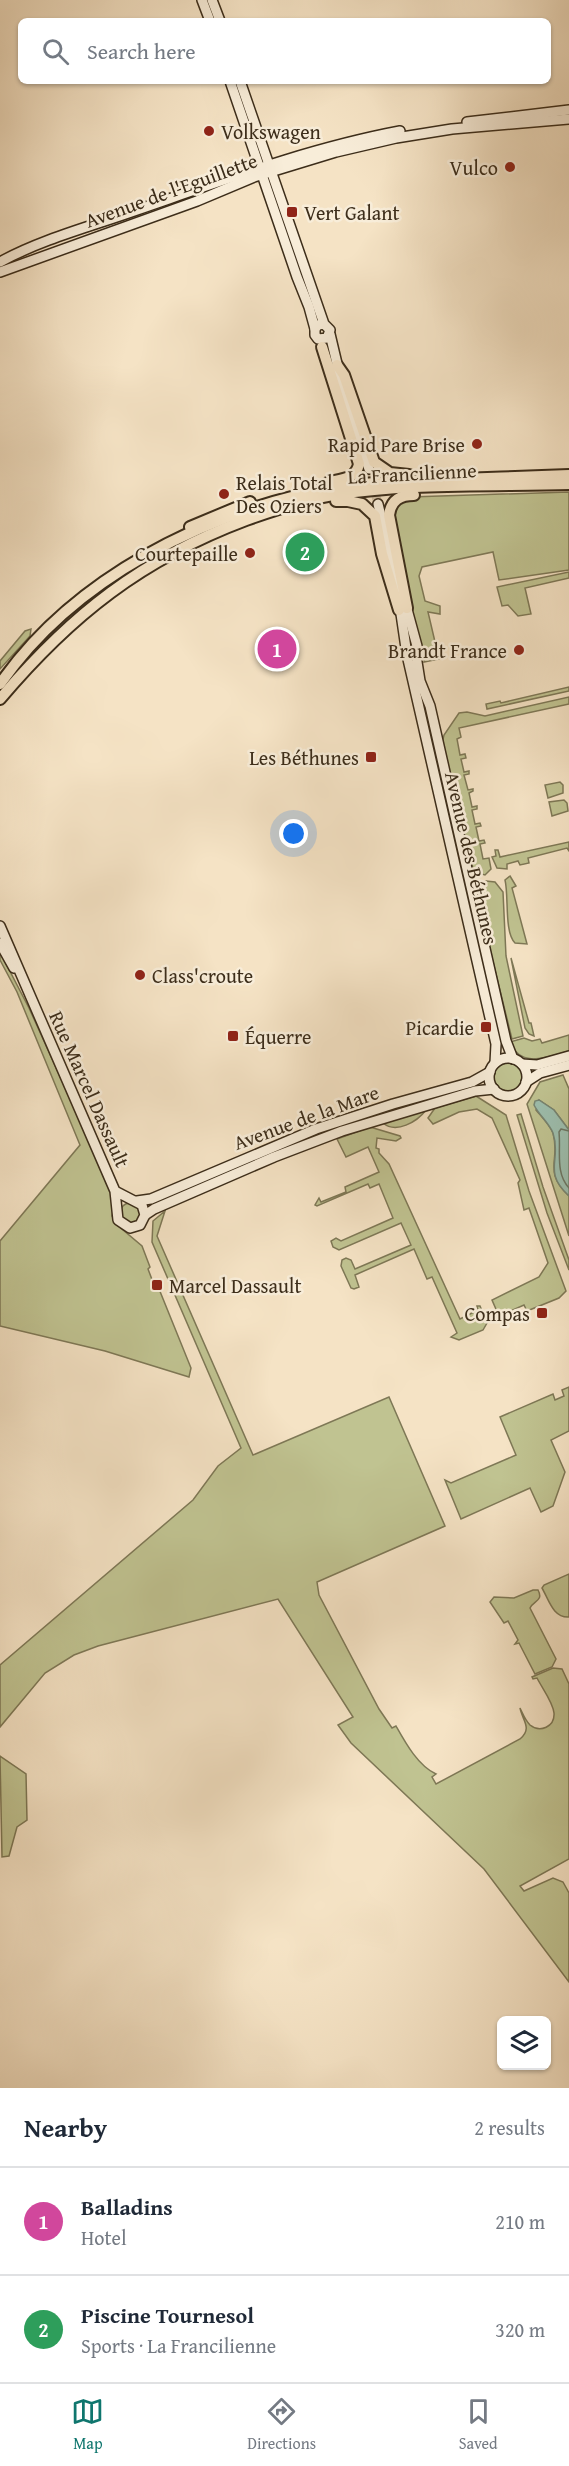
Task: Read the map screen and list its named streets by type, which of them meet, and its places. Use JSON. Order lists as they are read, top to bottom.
{
  "streets": {
    "highway": ["La Francilienne"],
    "street": [
      "Avenue de l'Eguillette",
      "Avenue des Béthunes",
      "Rue Marcel Dassault",
      "Avenue de la Mare"
    ]
  },
  "crossings": [
    ["Avenue des Béthunes", "Avenue de la Mare"],
    ["Rue Marcel Dassault", "Avenue de la Mare"]
  ],
  "places": {
    "other": [
      "Volkswagen",
      "Vulco",
      "Rapid Pare Brise",
      "Relais Total Des Oziers",
      "Courtepaille",
      "Brandt France",
      "Class'croute"
    ],
    "transit": [
      "Vert Galant",
      "Les Béthunes",
      "Picardie",
      "Équerre",
      "Marcel Dassault",
      "Compas"
    ]
  },
  "page": {
    "search": "Search here",
    "pins": ["2", "1"],
    "heading": ["Nearby", "2 results"],
    "list": [
      {
        "mark": "1",
        "name": "Balladins",
        "note": "Hotel",
        "value": "210 m"
      },
      {
        "mark": "2",
        "name": "Piscine Tournesol",
        "note": "Sports · La Francilienne",
        "value": "320 m"
      }
    ],
    "nav": ["Map", "Directions", "Saved"]
  }
}
